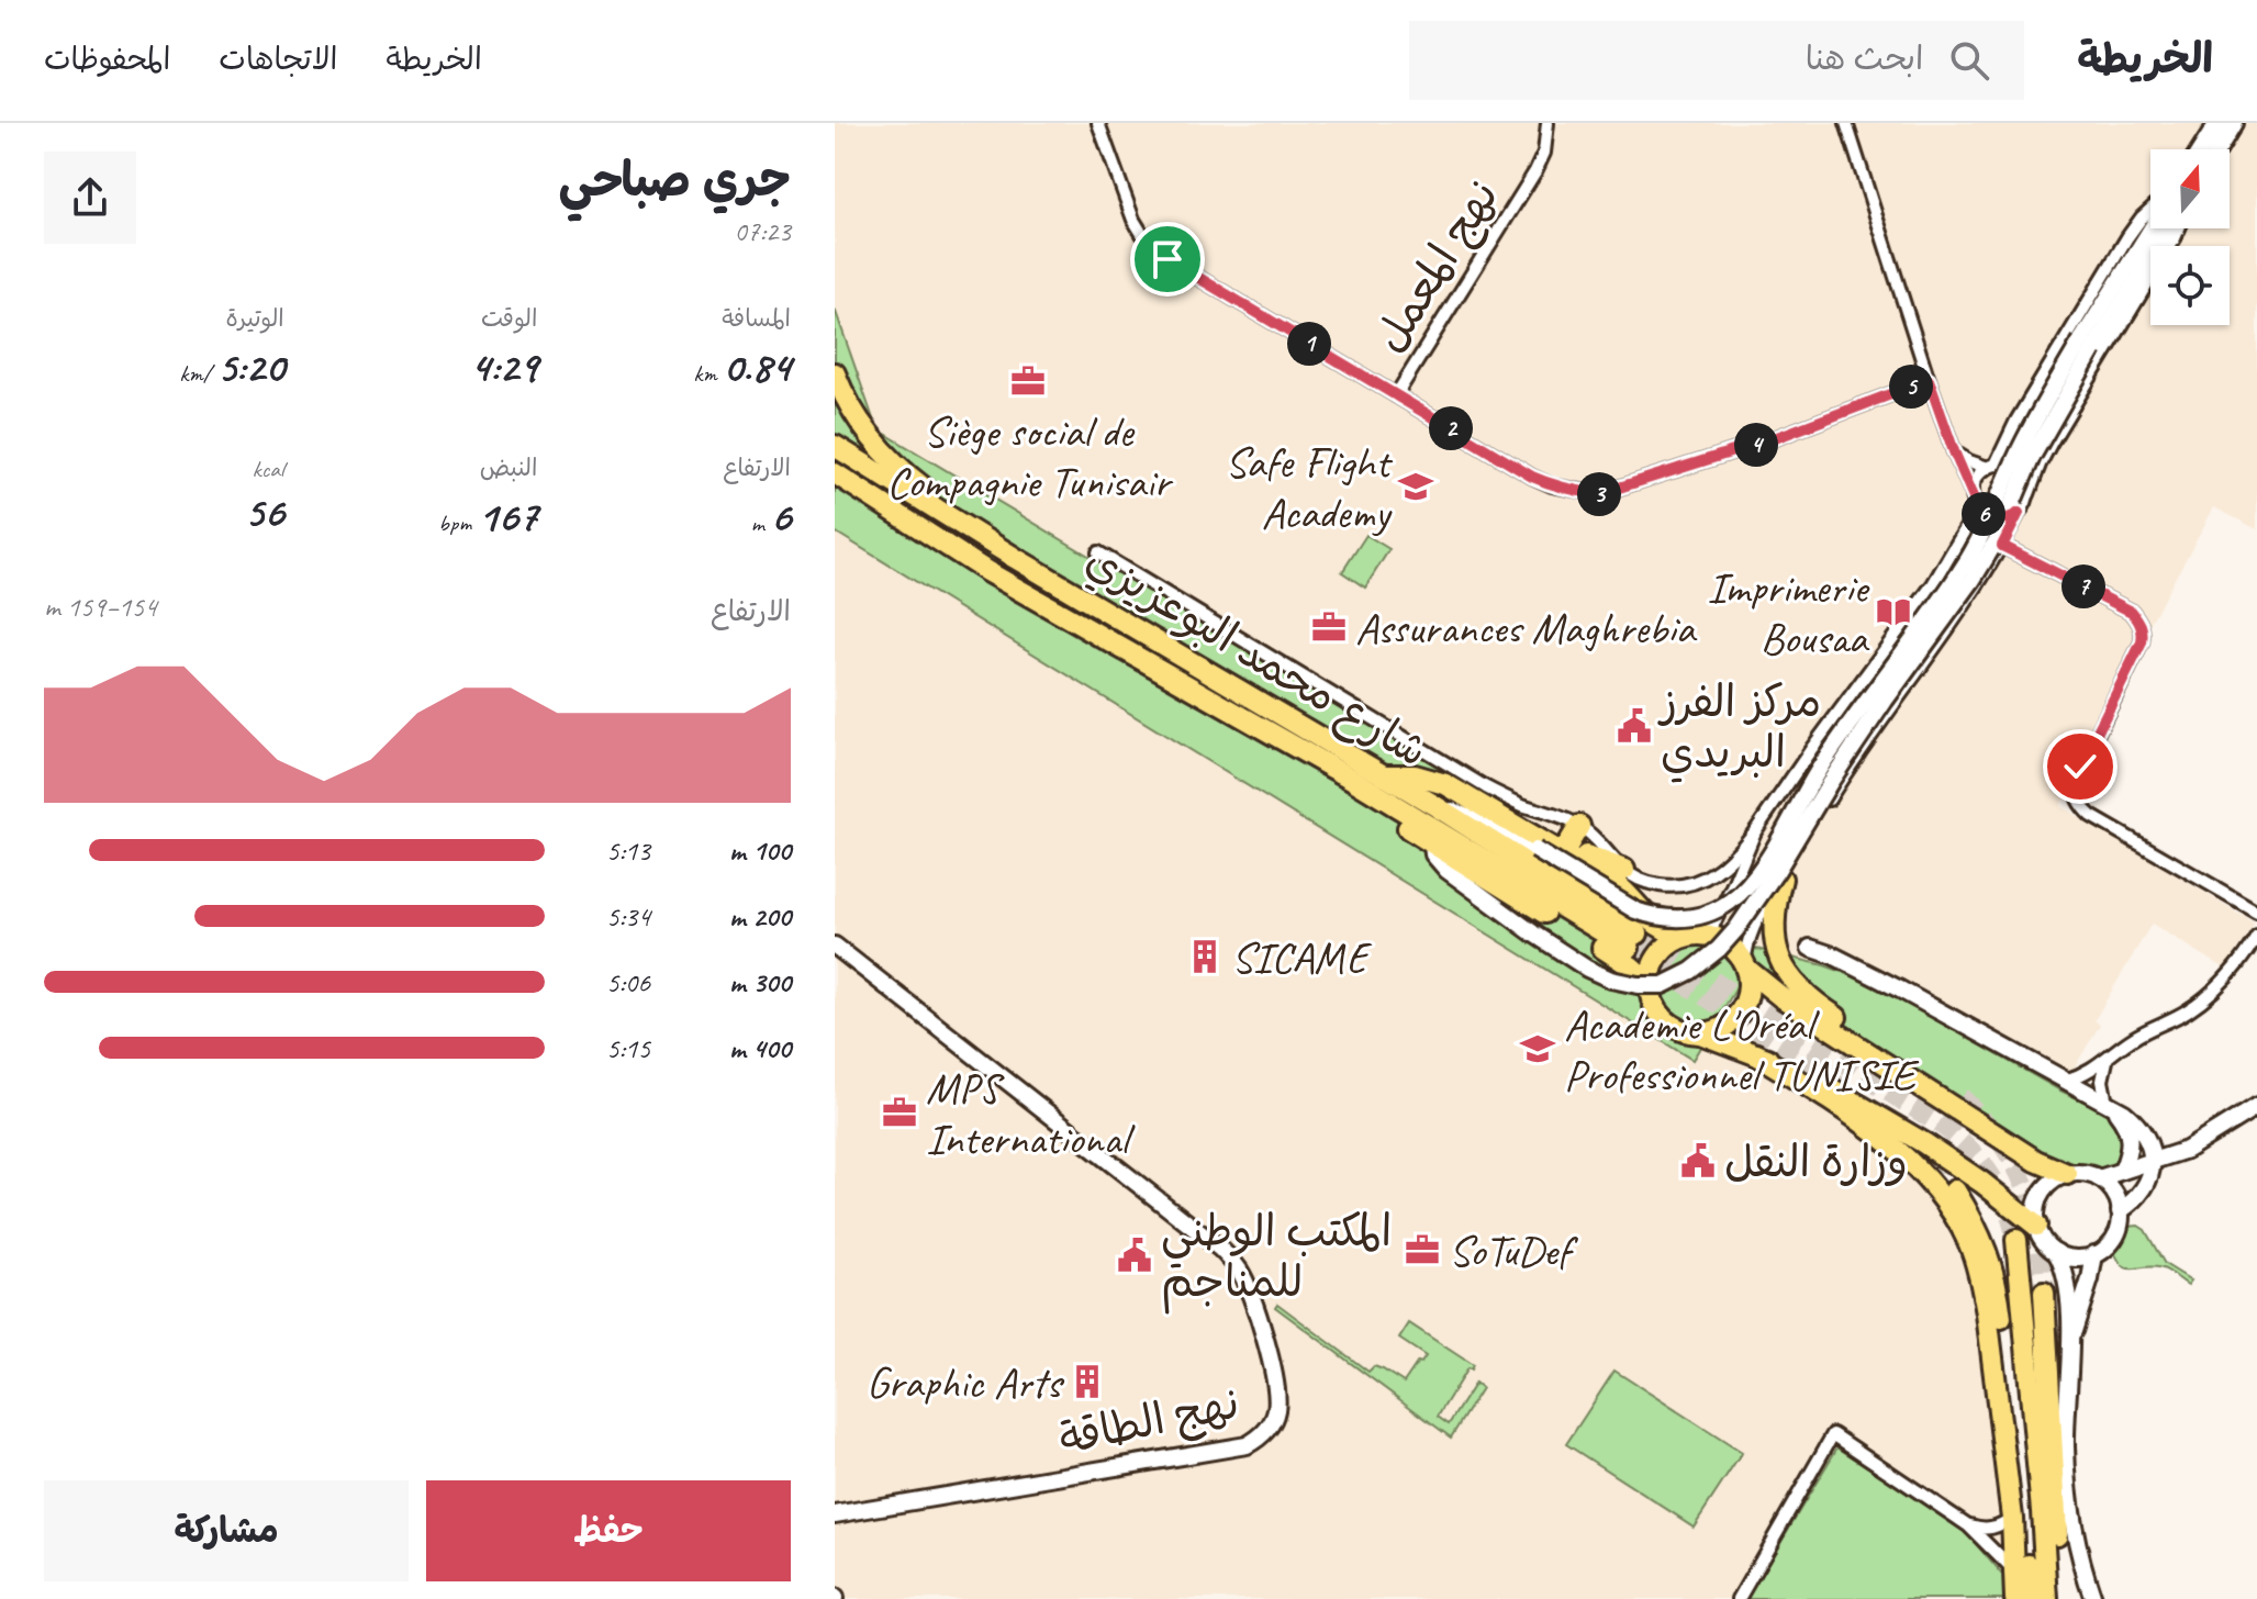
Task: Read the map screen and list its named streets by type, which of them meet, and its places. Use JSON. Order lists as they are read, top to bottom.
{
  "streets": {
    "highway": ["شارع محمد البوعزيزي"],
    "street": ["نهج المعمل", "نهج الطاقة"]
  },
  "places": {
    "office": [
      "Siège social de Compagnie Tunisair",
      "Assurances Maghrebia",
      "MPS International",
      "SoTuDef"
    ],
    "school or university": ["Safe Flight Academy", "Academie L'Oréal Professionnel TUNISIE"],
    "library": ["Imprimerie Bousaa"],
    "public building": ["مركز الفرز البريدي", "وزارة النقل", "المكتب الوطني للمناجم"],
    "building": ["SICAME", "Graphic Arts"]
  },
  "north": "top",
  "page": {
    "header": "الخريطة",
    "search": "ابحث هنا",
    "nav": ["الخريطة", "الاتجاهات", "المحفوظات"],
    "heading": ["جري صباحي", "07:23"],
    "stats": [
      ["المسافة", "0.84 km"],
      ["الوقت", "4:29"],
      ["الوتيرة", "5:20 /km"],
      ["الارتفاع", "6 m"],
      ["النبض", "167 bpm"],
      ["kcal", "56"]
    ],
    "pins": [
      "1",
      "5",
      "2",
      "4",
      "3",
      "6",
      "7"
    ],
    "chart": ["الارتفاع", "154–159 m"],
    "list": [
      {
        "name": "100 m",
        "note": "5:13"
      },
      {
        "name": "200 m",
        "note": "5:34"
      },
      {
        "name": "300 m",
        "note": "5:06"
      },
      {
        "name": "400 m",
        "note": "5:15"
      }
    ],
    "buttons": ["حفظ", "مشاركة"]
  }
}
